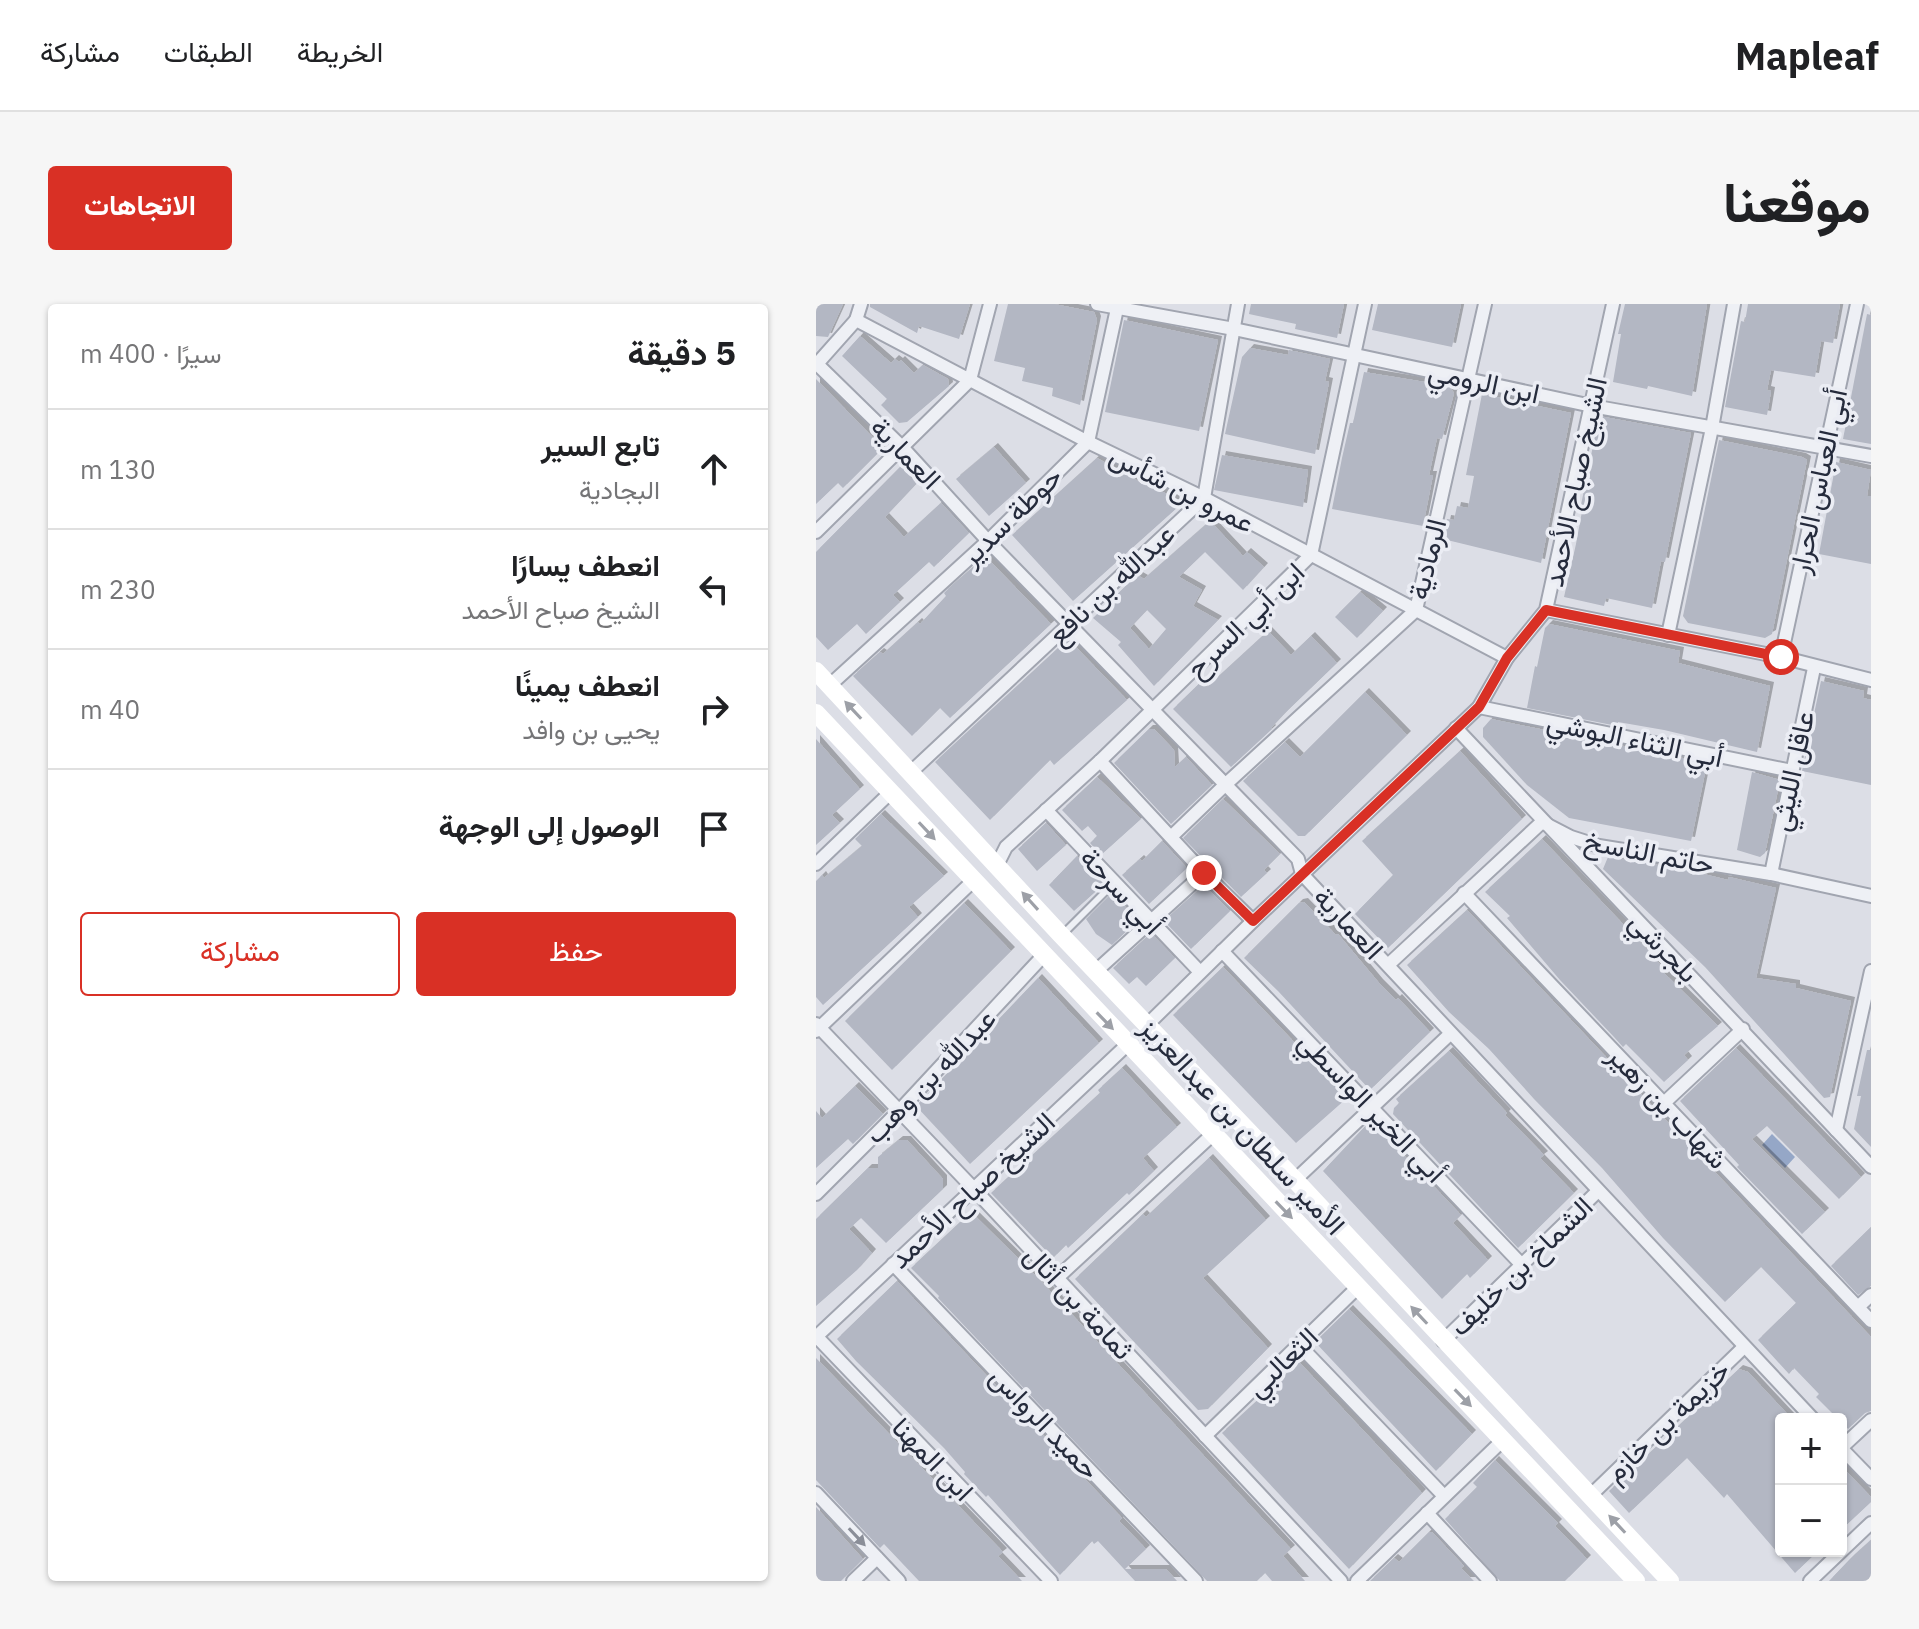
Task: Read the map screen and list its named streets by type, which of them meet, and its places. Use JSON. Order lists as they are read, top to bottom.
{
  "streets": {
    "street": [
      "ابن الرومي",
      "العمارية",
      "أبي العباس الحرار",
      "الشيخ صباح الأحمد",
      "عمرو بن شأس",
      "حوطة سدير",
      "الرمادية",
      "عبدالله بن نافع",
      "ابن أبي السرح",
      "أبي الثناء البوشي",
      "عاقل الليثي",
      "حاتم الناسخ",
      "أبي سرحة",
      "بلجرشي",
      "عبدالله بن وهب",
      "أبي الخير الواسطي",
      "شهاب بن زهير",
      "الأمير سلطان بن عبدالعزيز",
      "الشماخ بن خليف",
      "ثمامة بن أثال",
      "الثعالبي",
      "خزيمة بن خازم",
      "حميد الرواس",
      "ابن المهنا"
    ]
  },
  "crossings": [
    ["ابن الرومي", "أبي العباس الحرار"],
    ["ابن الرومي", "الشيخ صباح الأحمد"],
    ["ابن الرومي", "الرمادية"],
    ["ابن الرومي", "ابن أبي السرح"],
    ["العمارية", "الشيخ صباح الأحمد"],
    ["العمارية", "حوطة سدير"],
    ["العمارية", "الرمادية"],
    ["العمارية", "عبدالله بن نافع"],
    ["العمارية", "ابن أبي السرح"],
    ["العمارية", "الشماخ بن خليف"],
    ["العمارية", "خزيمة بن خازم"],
    ["الشيخ صباح الأحمد", "عمرو بن شأس"],
    ["الشيخ صباح الأحمد", "أبي الثناء البوشي"],
    ["الشيخ صباح الأحمد", "أبي سرحة"],
    ["الشيخ صباح الأحمد", "بلجرشي"],
    ["الشيخ صباح الأحمد", "أبي الخير الواسطي"],
    ["الشيخ صباح الأحمد", "الأمير سلطان بن عبدالعزيز"],
    ["الشيخ صباح الأحمد", "ثمامة بن أثال"],
    ["الشيخ صباح الأحمد", "حميد الرواس"],
    ["الشيخ صباح الأحمد", "ابن المهنا"],
    ["عمرو بن شأس", "حوطة سدير"],
    ["عمرو بن شأس", "الرمادية"],
    ["عمرو بن شأس", "عبدالله بن نافع"],
    ["عمرو بن شأس", "ابن أبي السرح"],
    ["حوطة سدير", "الأمير سلطان بن عبدالعزيز"],
    ["عبدالله بن نافع", "الأمير سلطان بن عبدالعزيز"],
    ["ابن أبي السرح", "أبي سرحة"],
    ["ابن أبي السرح", "الأمير سلطان بن عبدالعزيز"],
    ["أبي الثناء البوشي", "عاقل الليثي"],
    ["عاقل الليثي", "حاتم الناسخ"],
    ["حاتم الناسخ", "بلجرشي"],
    ["عبدالله بن وهب", "الأمير سلطان بن عبدالعزيز"],
    ["عبدالله بن وهب", "ثمامة بن أثال"],
    ["أبي الخير الواسطي", "الشماخ بن خليف"],
    ["الأمير سلطان بن عبدالعزيز", "الشماخ بن خليف"],
    ["الأمير سلطان بن عبدالعزيز", "الثعالبي"],
    ["الأمير سلطان بن عبدالعزيز", "خزيمة بن خازم"],
    ["ثمامة بن أثال", "الثعالبي"]
  ],
  "page": {
    "header": "Mapleaf",
    "nav": ["الخريطة", "الطبقات", "مشاركة"],
    "title": "موقعنا",
    "buttons": [
      "الاتجاهات",
      ["حفظ", "مشاركة"]
    ],
    "heading": ["5 دقيقة", "سيرًا · 400 m"],
    "list": [
      ["تابع السير", "البجادية", "130 m"],
      ["انعطف يسارًا", "الشيخ صباح الأحمد", "230 m"],
      ["انعطف يمينًا", "يحيى بن وافد", "40 m"],
      "الوصول إلى الوجهة"
    ],
    "map_buttons": ["+", "−"]
  }
}
